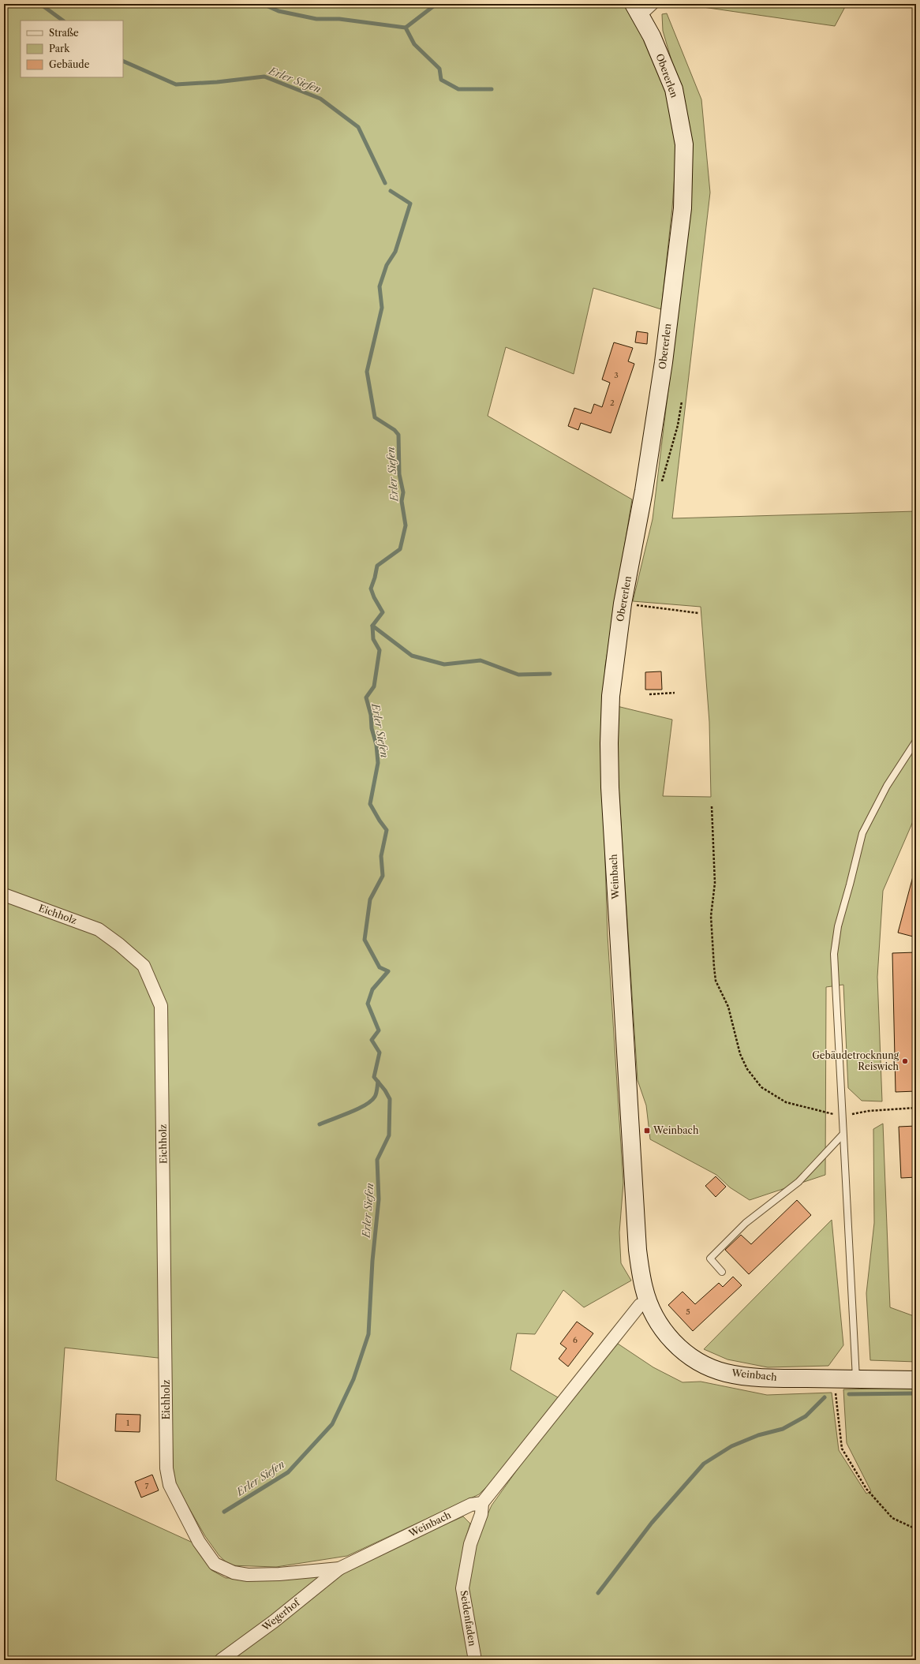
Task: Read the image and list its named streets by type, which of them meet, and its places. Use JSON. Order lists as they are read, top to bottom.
{
  "streets": {
    "main road": ["Obererlen", "Weinbach"],
    "street": ["Eichholz", "Wegerhof", "Seidenfaden"]
  },
  "crossings": [
    ["Obererlen", "Weinbach"],
    ["Weinbach", "Eichholz"],
    ["Weinbach", "Wegerhof"],
    ["Weinbach", "Seidenfaden"]
  ],
  "water": ["Erler Siefen"],
  "places": {
    "other": ["Gebäudetrocknung Reiswich"],
    "transit": ["Weinbach"]
  },
  "house_numbers": [
    "3",
    "2",
    "5",
    "6",
    "1",
    "7"
  ],
  "legend": ["Straße", "Park", "Gebäude"]
}
